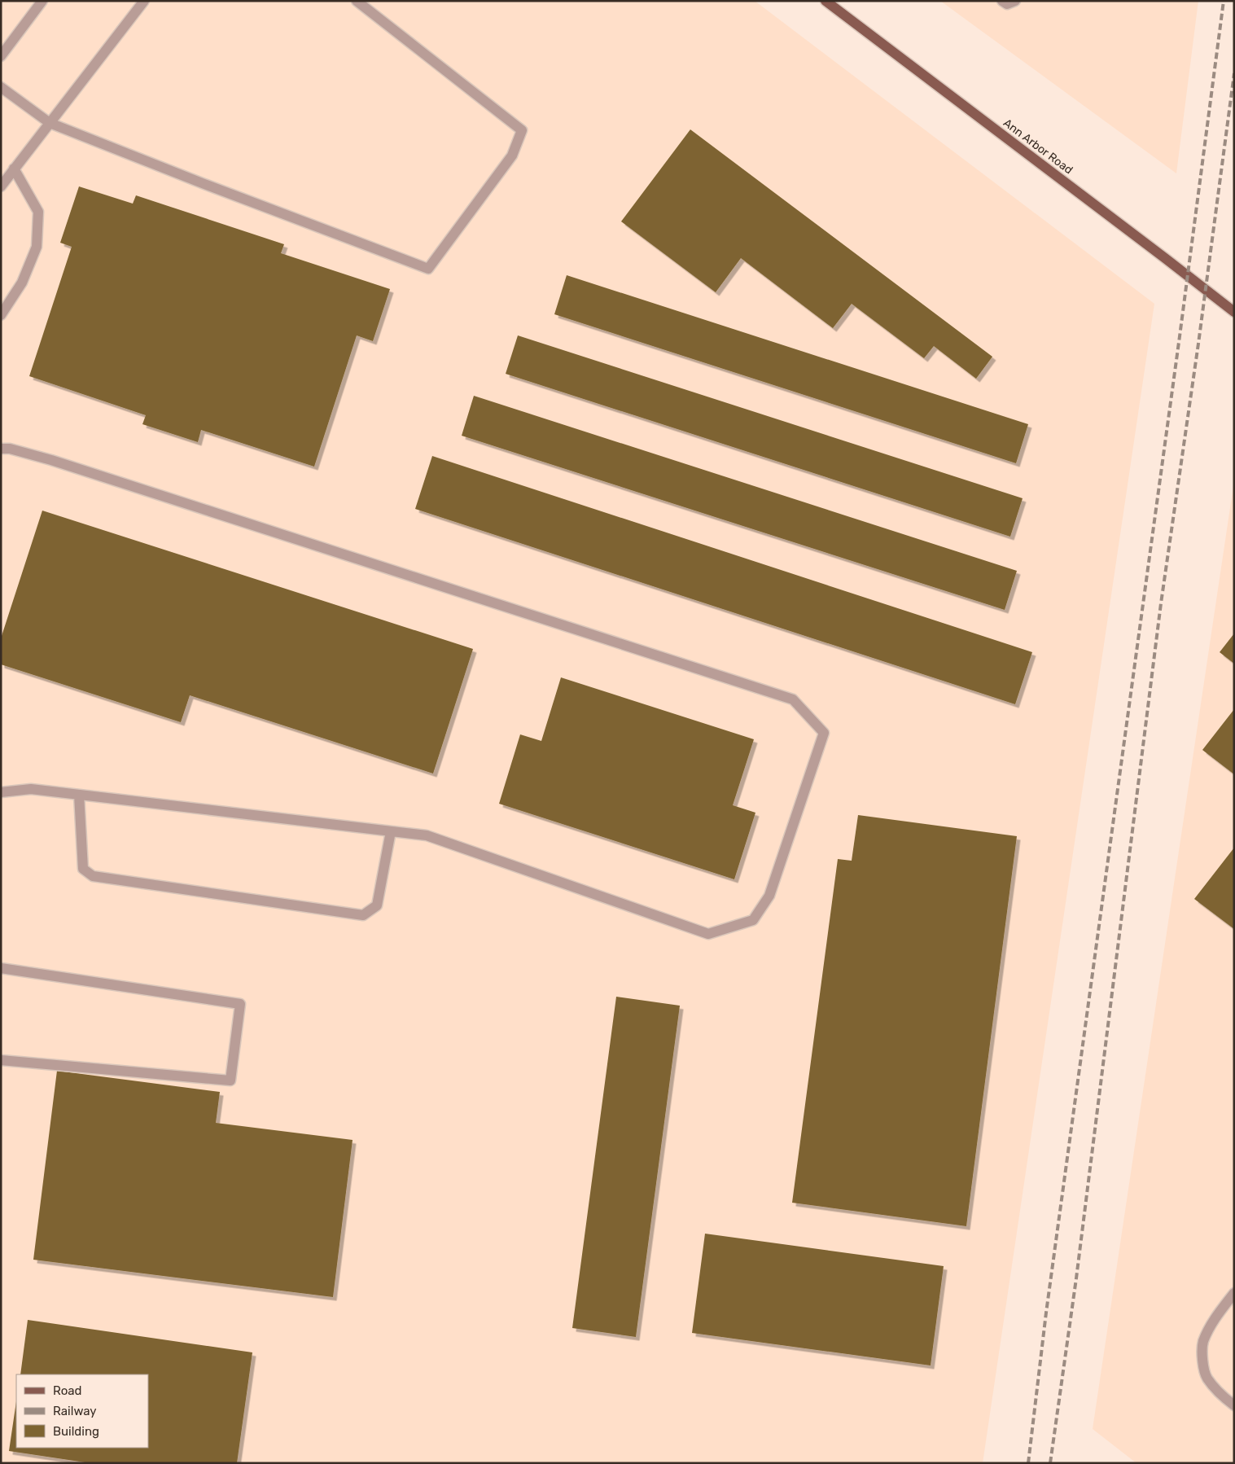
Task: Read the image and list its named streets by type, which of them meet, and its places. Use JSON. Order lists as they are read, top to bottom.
{
  "streets": {
    "main road": ["Ann Arbor Road"]
  },
  "legend": ["Road", "Railway", "Building"]
}
